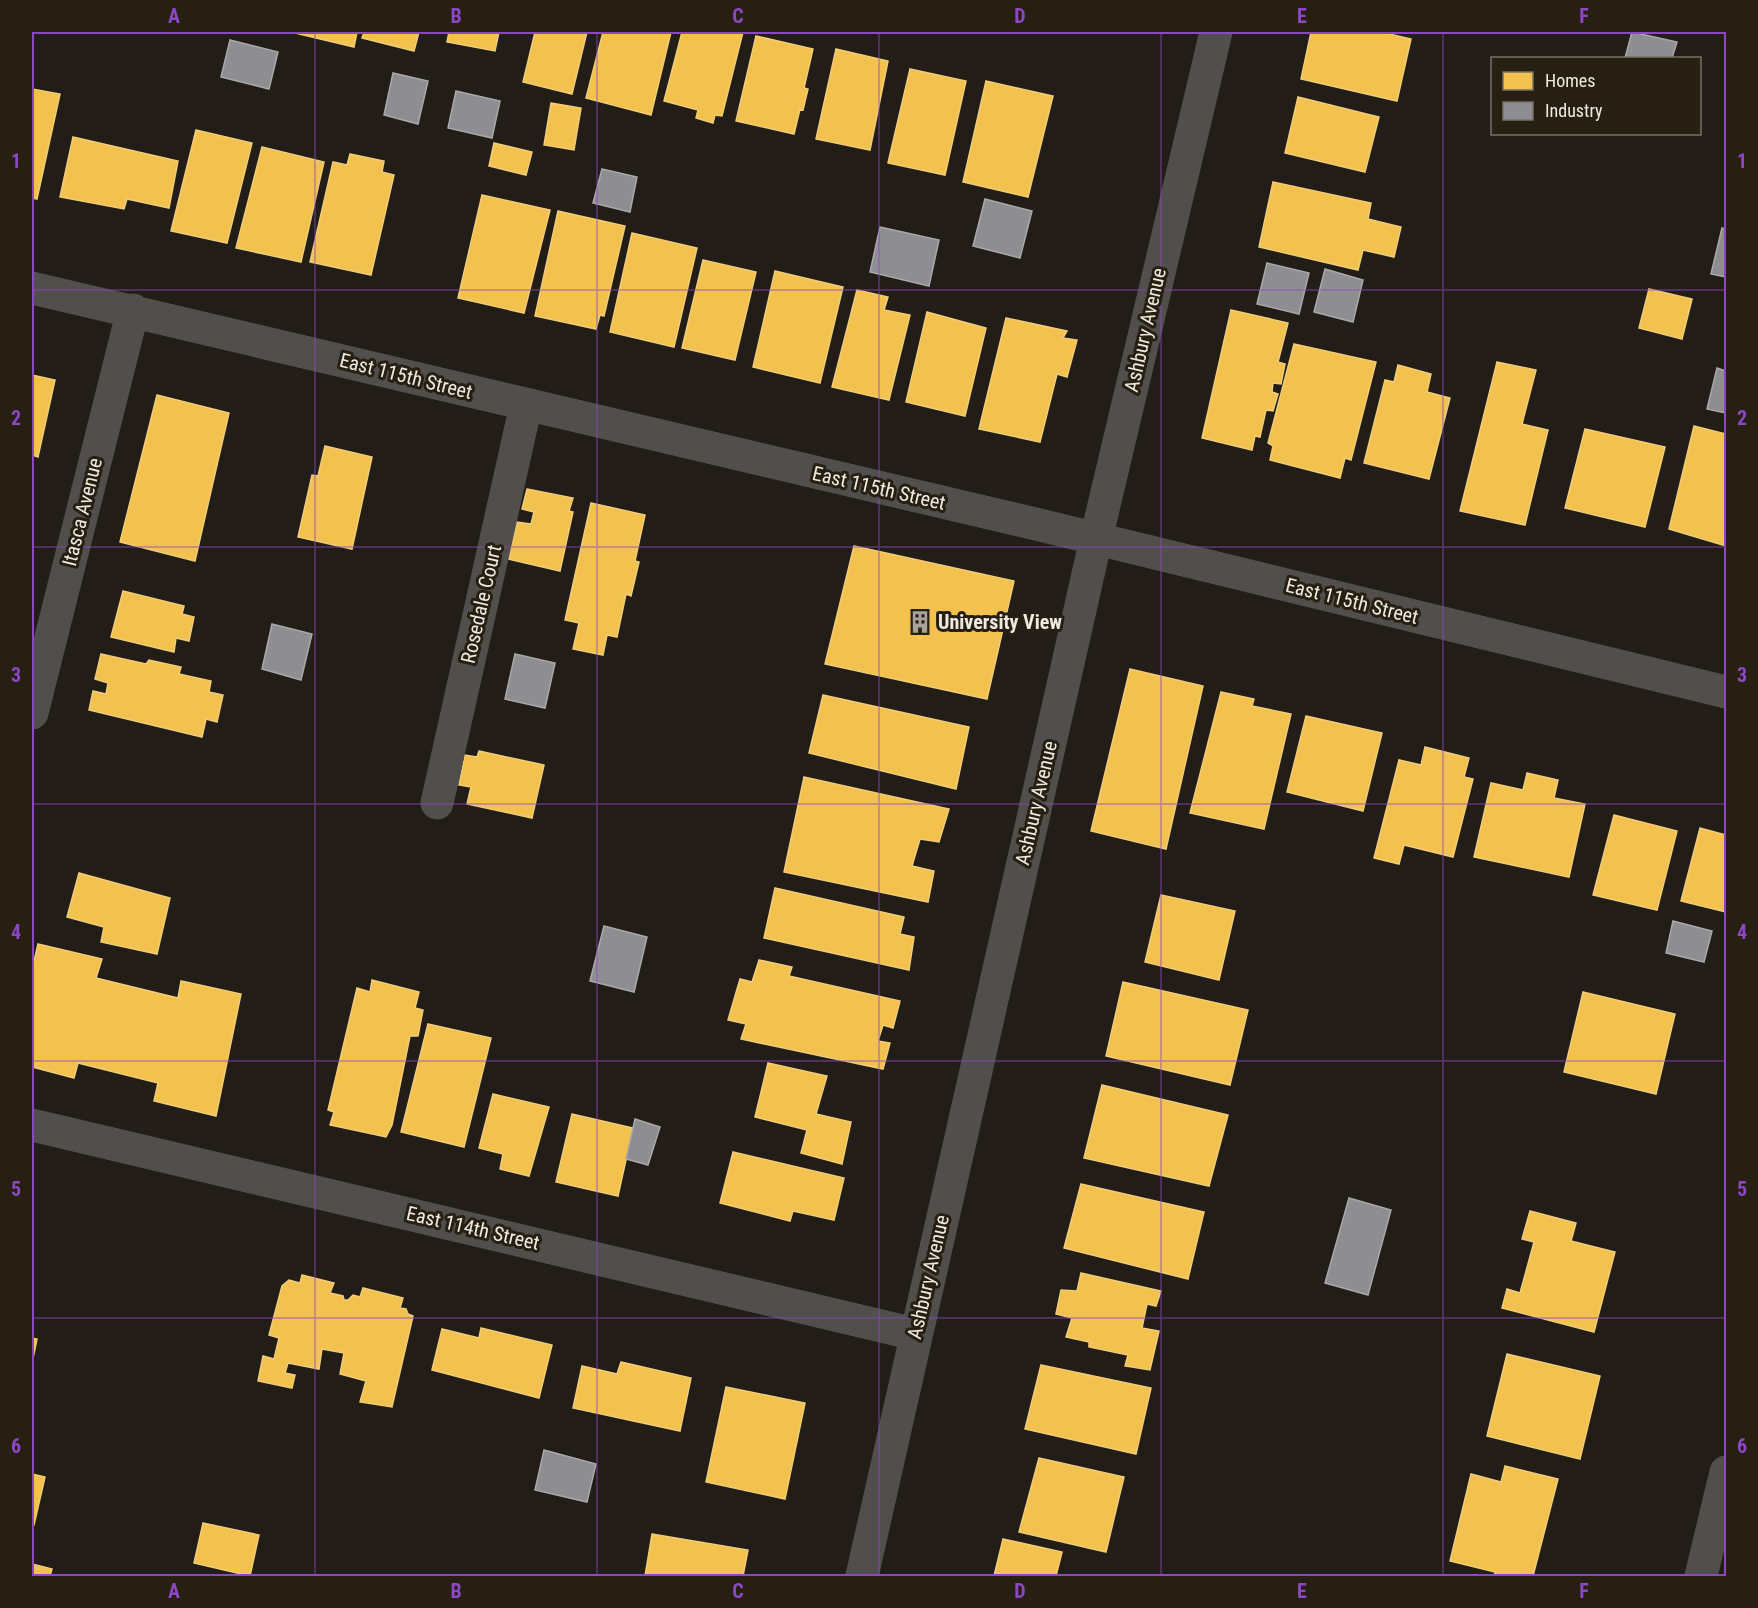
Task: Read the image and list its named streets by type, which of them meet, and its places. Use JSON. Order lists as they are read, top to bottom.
{
  "streets": {
    "street": [
      "Ashbury Avenue",
      "East 115th Street",
      "Itasca Avenue",
      "Rosedale Court",
      "East 114th Street"
    ]
  },
  "crossings": [
    ["Ashbury Avenue", "East 115th Street"],
    ["Ashbury Avenue", "East 114th Street"],
    ["East 115th Street", "Itasca Avenue"],
    ["East 115th Street", "Rosedale Court"]
  ],
  "places": {
    "building": ["University View"]
  },
  "legend": ["Homes", "Industry"],
  "grid": {
    "columns": [
      "A",
      "B",
      "C",
      "D",
      "E",
      "F"
    ],
    "rows": [
      "1",
      "2",
      "3",
      "4",
      "5",
      "6"
    ]
  }
}
